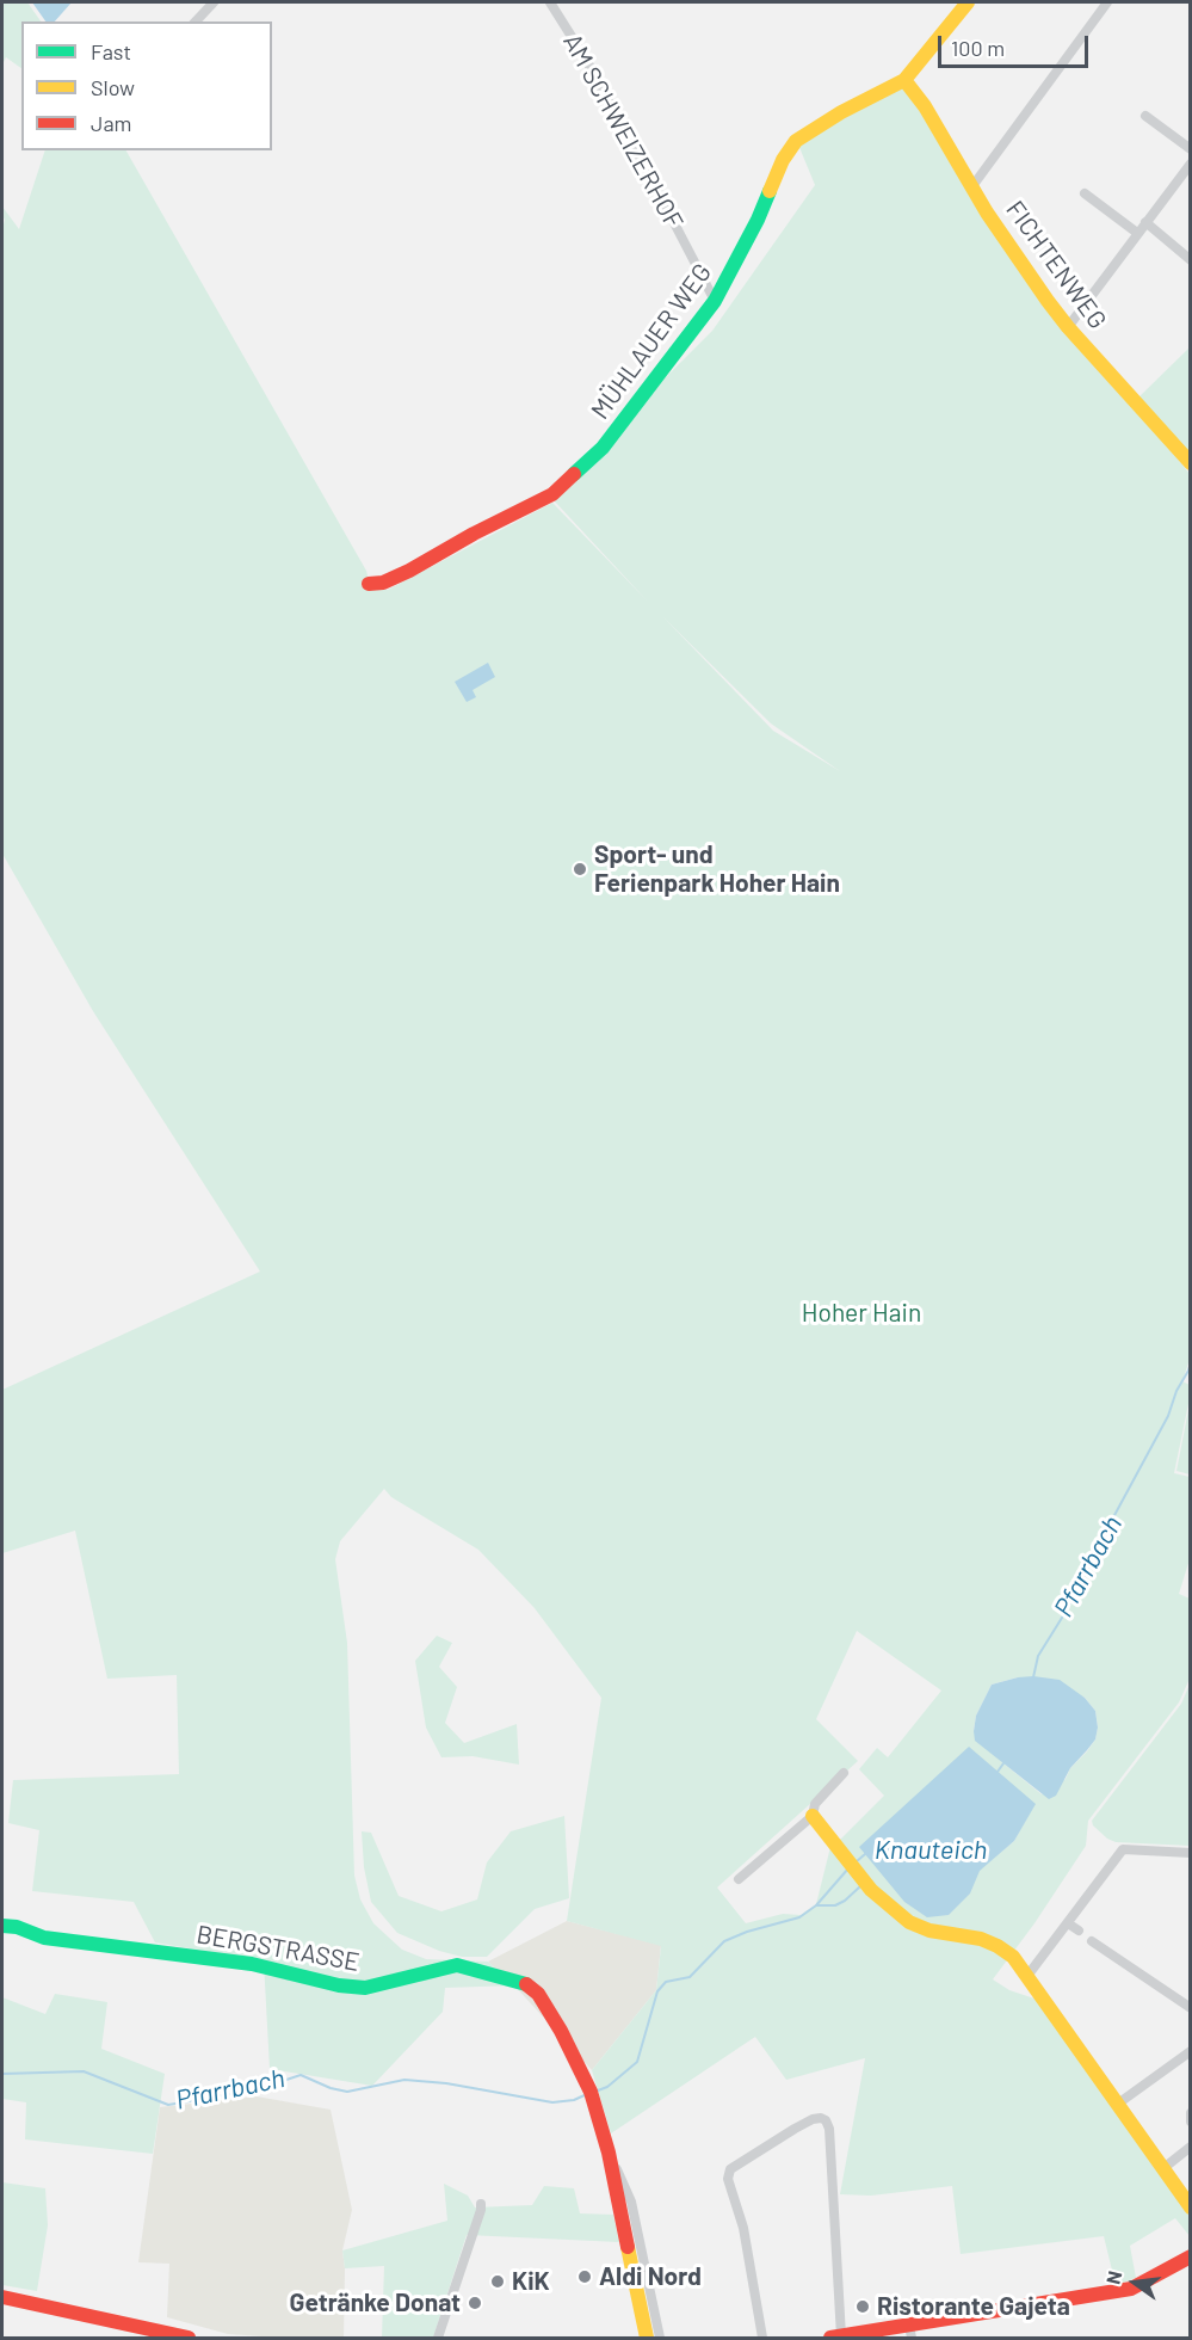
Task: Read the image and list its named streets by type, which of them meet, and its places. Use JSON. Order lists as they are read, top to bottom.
{
  "streets": {
    "street": [
      "AM SCHWEIZERHOF",
      "FICHTENWEG",
      "MÜHLAUER WEG",
      "BERGSTRASSE"
    ]
  },
  "crossings": [
    ["AM SCHWEIZERHOF", "MÜHLAUER WEG"],
    ["FICHTENWEG", "MÜHLAUER WEG"]
  ],
  "water": ["Pfarrbach", "Knauteich"],
  "parks": ["Hoher Hain"],
  "places": [
    "Sport- und Ferienpark Hoher Hain",
    "Aldi Nord",
    "KiK",
    "Getränke Donat",
    "Ristorante Gajeta"
  ],
  "legend": ["Fast", "Slow", "Jam"],
  "scale_bar": "100 m",
  "north": "left"
}
